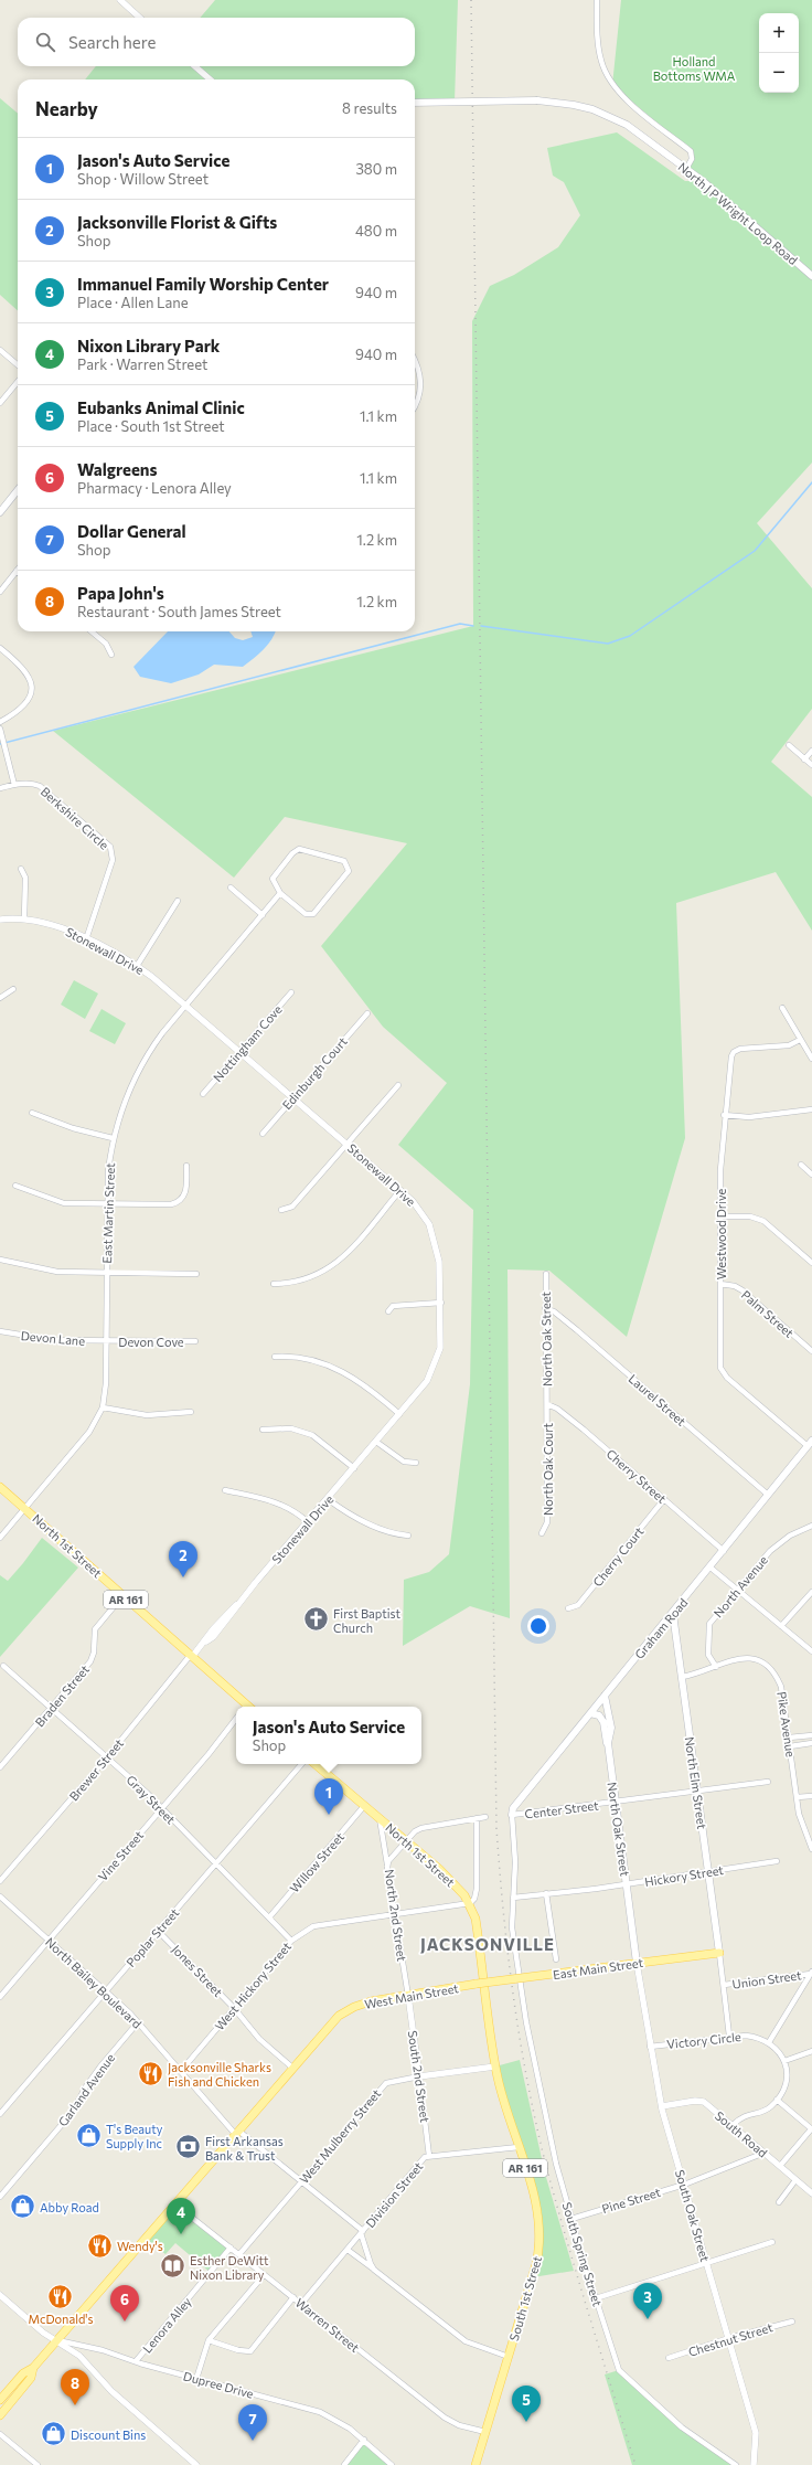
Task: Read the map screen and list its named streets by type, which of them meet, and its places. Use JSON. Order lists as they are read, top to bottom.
{
  "streets": {
    "main road": [
      "North J P Wright Loop Road",
      "North Oak Street",
      "North 1st Street",
      "AR 161",
      "Graham Road",
      "North Elm Street",
      "East Main Street",
      "West Main Street",
      "South 1st Street"
    ],
    "street": [
      "Berkshire Circle",
      "Stonewall Drive",
      "Nottingham Cove",
      "Edinburgh Court",
      "East Martin Street",
      "Westwood Drive",
      "Palm Street",
      "Devon Lane",
      "Devon Cove",
      "Laurel Street",
      "North Oak Court",
      "Cherry Street",
      "Cherry Court",
      "North Avenue",
      "Braden Street",
      "Pike Avenue",
      "Brewer Street",
      "Gray Street",
      "Center Street",
      "Vine Street",
      "Willow Street",
      "Hickory Street",
      "North 2nd Street",
      "Poplar Street",
      "Jones Street",
      "Union Street",
      "North Bailey Boulevard",
      "West Hickory Street",
      "Victory Circle",
      "South 2nd Street",
      "Garland Avenue",
      "South Road",
      "West Mulberry Street",
      "Division Street",
      "Pine Street",
      "South Oak Street",
      "South Spring Street",
      "Lenora Alley",
      "Warren Street",
      "Chestnut Street",
      "Dupree Drive"
    ]
  },
  "crossings": [
    ["Berkshire Circle", "Stonewall Drive"],
    ["Stonewall Drive", "Nottingham Cove"],
    ["Stonewall Drive", "Edinburgh Court"],
    ["Stonewall Drive", "East Martin Street"],
    ["Stonewall Drive", "North 1st Street"],
    ["Stonewall Drive", "Brewer Street"],
    ["East Martin Street", "Devon Lane"],
    ["East Martin Street", "Devon Cove"],
    ["East Martin Street", "North 1st Street"],
    ["Westwood Drive", "Palm Street"],
    ["Westwood Drive", "Graham Road"],
    ["Devon Lane", "Devon Cove"],
    ["North Oak Street", "Laurel Street"],
    ["North Oak Street", "North Oak Court"],
    ["North Oak Street", "Cherry Street"],
    ["North Oak Street", "Graham Road"],
    ["North Oak Street", "Center Street"],
    ["North Oak Street", "Hickory Street"],
    ["North Oak Street", "East Main Street"],
    ["North Oak Street", "South Oak Street"],
    ["Laurel Street", "Graham Road"],
    ["North Oak Court", "Cherry Street"],
    ["Cherry Street", "Cherry Court"],
    ["Cherry Street", "Graham Road"],
    ["North 1st Street", "Braden Street"],
    ["North 1st Street", "Brewer Street"],
    ["North 1st Street", "Willow Street"],
    ["North 1st Street", "North 2nd Street"],
    ["North 1st Street", "West Hickory Street"],
    ["North 1st Street", "South 1st Street"],
    ["North Avenue", "Pike Avenue"],
    ["Graham Road", "North Elm Street"],
    ["Graham Road", "Center Street"],
    ["Graham Road", "South Spring Street"],
    ["Braden Street", "Gray Street"],
    ["Pike Avenue", "North Elm Street"],
    ["Brewer Street", "Gray Street"],
    ["North Elm Street", "Center Street"],
    ["North Elm Street", "Hickory Street"],
    ["North Elm Street", "East Main Street"],
    ["Gray Street", "Vine Street"],
    ["Gray Street", "Willow Street"],
    ["Gray Street", "Poplar Street"],
    ["Gray Street", "West Hickory Street"],
    ["Center Street", "South Spring Street"],
    ["Vine Street", "North Bailey Boulevard"],
    ["Hickory Street", "South Spring Street"],
    ["North 2nd Street", "West Hickory Street"],
    ["North 2nd Street", "West Main Street"],
    ["North 2nd Street", "South 2nd Street"],
    ["Poplar Street", "Jones Street"],
    ["Poplar Street", "North Bailey Boulevard"],
    ["East Main Street", "West Main Street"],
    ["East Main Street", "South Oak Street"],
    ["Jones Street", "West Hickory Street"],
    ["Jones Street", "West Main Street"],
    ["North Bailey Boulevard", "West Hickory Street"],
    ["North Bailey Boulevard", "West Main Street"],
    ["North Bailey Boulevard", "Garland Avenue"],
    ["North Bailey Boulevard", "West Mulberry Street"],
    ["North Bailey Boulevard", "Division Street"],
    ["West Main Street", "South 2nd Street"],
    ["West Main Street", "Warren Street"],
    ["West Main Street", "Dupree Drive"],
    ["Victory Circle", "South Oak Street"],
    ["South 2nd Street", "West Mulberry Street"],
    ["South 2nd Street", "Division Street"],
    ["South Road", "Pine Street"],
    ["South Road", "South Oak Street"],
    ["West Mulberry Street", "South 1st Street"],
    ["West Mulberry Street", "Warren Street"],
    ["Division Street", "South 1st Street"],
    ["Division Street", "Warren Street"],
    ["Pine Street", "South Oak Street"],
    ["Pine Street", "South Spring Street"],
    ["South Oak Street", "Chestnut Street"],
    ["South 1st Street", "Warren Street"],
    ["Lenora Alley", "Warren Street"],
    ["Lenora Alley", "Dupree Drive"]
  ],
  "districts": ["JACKSONVILLE"],
  "parks": ["Holland Bottoms WMA"],
  "places": {
    "church": ["First Baptist Church"],
    "restaurant": ["Jacksonville Sharks Fish and Chicken", "Wendy's", "McDonald's"],
    "shop": ["T's Beauty Supply Inc", "Abby Road", "Discount Bins"],
    "bank": ["First Arkansas Bank & Trust"],
    "library": ["Esther DeWitt Nixon Library"]
  },
  "page": {
    "map_buttons": ["+", "−"],
    "search": "Search here",
    "heading": ["Nearby", "8 results"],
    "list": [
      {
        "mark": "1",
        "name": "Jason's Auto Service",
        "note": "Shop · Willow Street",
        "value": "380 m"
      },
      {
        "mark": "2",
        "name": "Jacksonville Florist & Gifts",
        "note": "Shop",
        "value": "480 m"
      },
      {
        "mark": "3",
        "name": "Immanuel Family Worship Center",
        "note": "Place · Allen Lane",
        "value": "940 m"
      },
      {
        "mark": "4",
        "name": "Nixon Library Park",
        "note": "Park · Warren Street",
        "value": "940 m"
      },
      {
        "mark": "5",
        "name": "Eubanks Animal Clinic",
        "note": "Place · South 1st Street",
        "value": "1.1 km"
      },
      {
        "mark": "6",
        "name": "Walgreens",
        "note": "Pharmacy · Lenora Alley",
        "value": "1.1 km"
      },
      {
        "mark": "7",
        "name": "Dollar General",
        "note": "Shop",
        "value": "1.2 km"
      },
      {
        "mark": "8",
        "name": "Papa John's",
        "note": "Restaurant · South James Street",
        "value": "1.2 km"
      }
    ],
    "pins": [
      "2",
      "1",
      "4",
      "3",
      "6",
      "8",
      "5",
      "7"
    ],
    "popup": ["Jason's Auto Service", "Shop"]
  }
}
